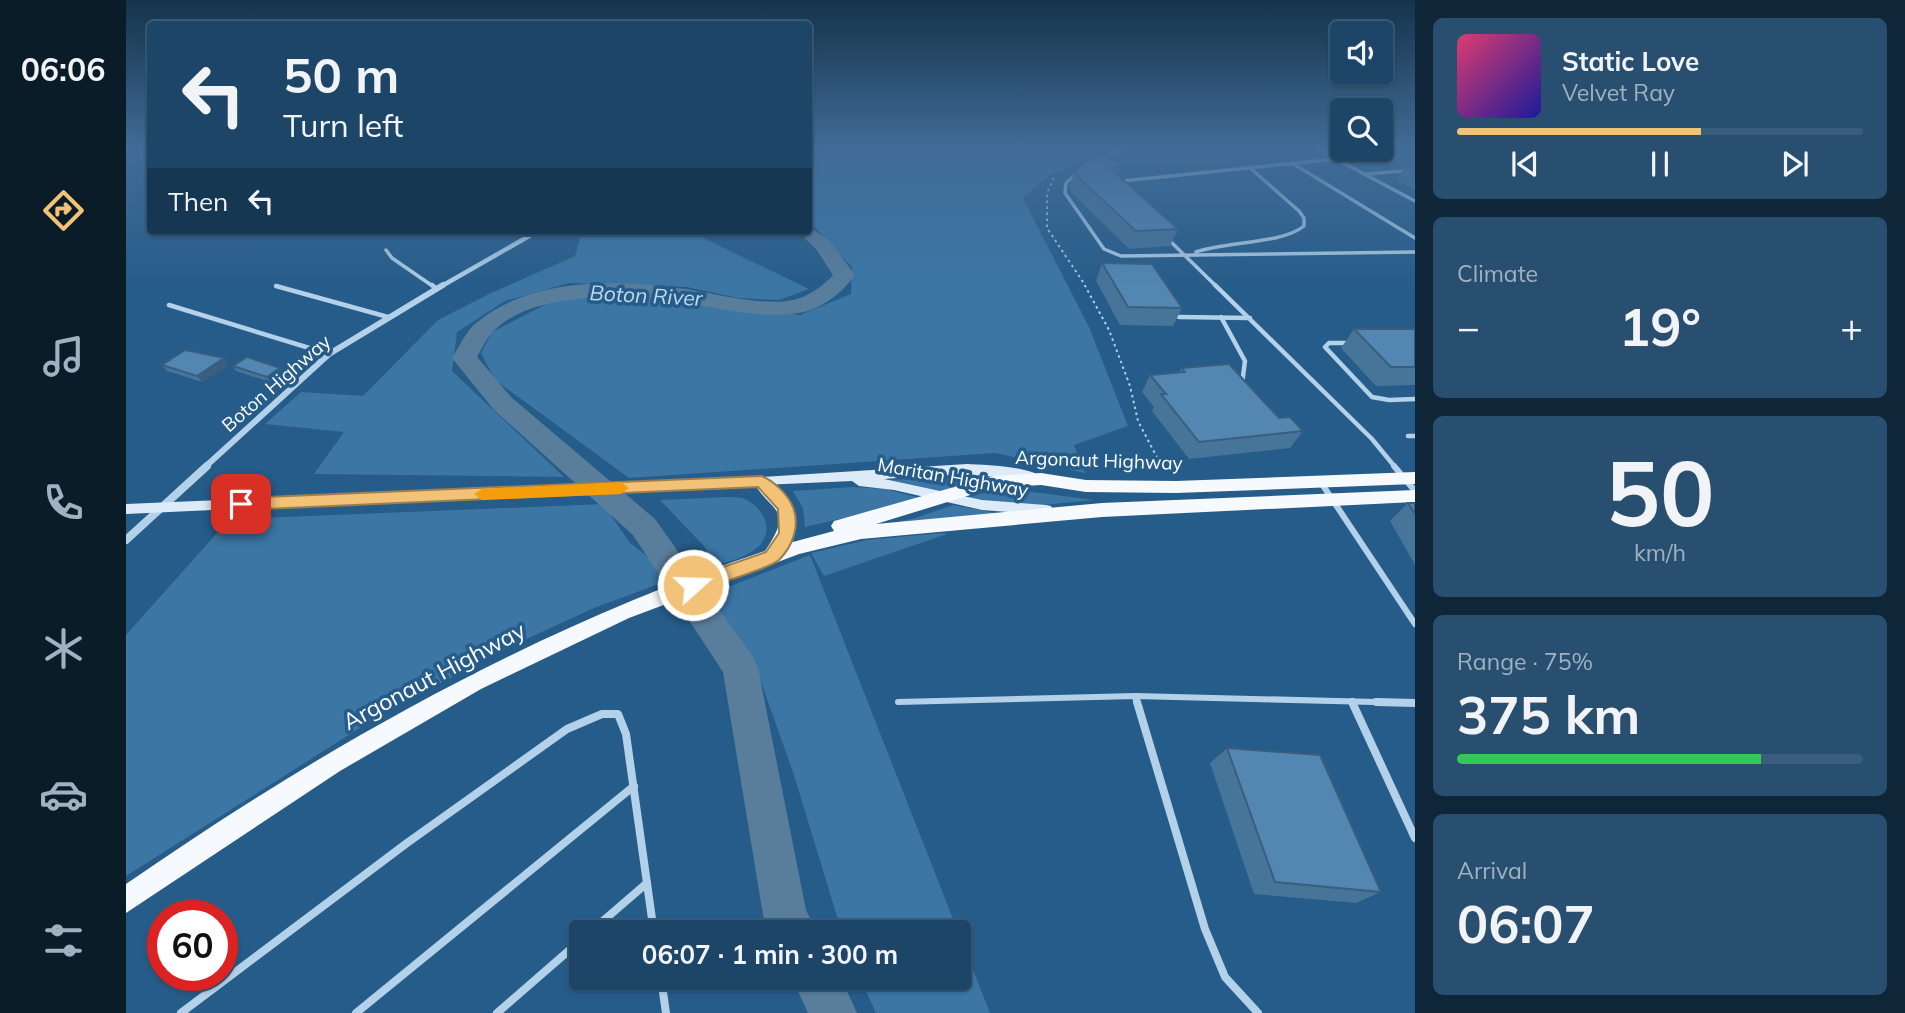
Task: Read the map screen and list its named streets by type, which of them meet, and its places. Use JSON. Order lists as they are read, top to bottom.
{
  "streets": {
    "main road": ["Argonaut Highway", "Maritan Highway"],
    "street": ["Boton Highway"]
  },
  "crossings": [
    ["Boton Highway", "Maritan Highway"],
    ["Argonaut Highway", "Maritan Highway"]
  ],
  "water": ["Boton River"],
  "page": {
    "tabs": "06:06",
    "turn": ["50 m", "Turn left"],
    "song": ["Static Love", "Velvet Ray"],
    "then": "Then",
    "tile": [
      "Climate",
      ["50", "km/h"],
      ["Range · 75%", "375 km"],
      ["Arrival", "06:07"]
    ],
    "heat": ["−", "19°", "+"],
    "limit": "60",
    "trip": "06:07 · 1 min · 300 m"
  }
}
